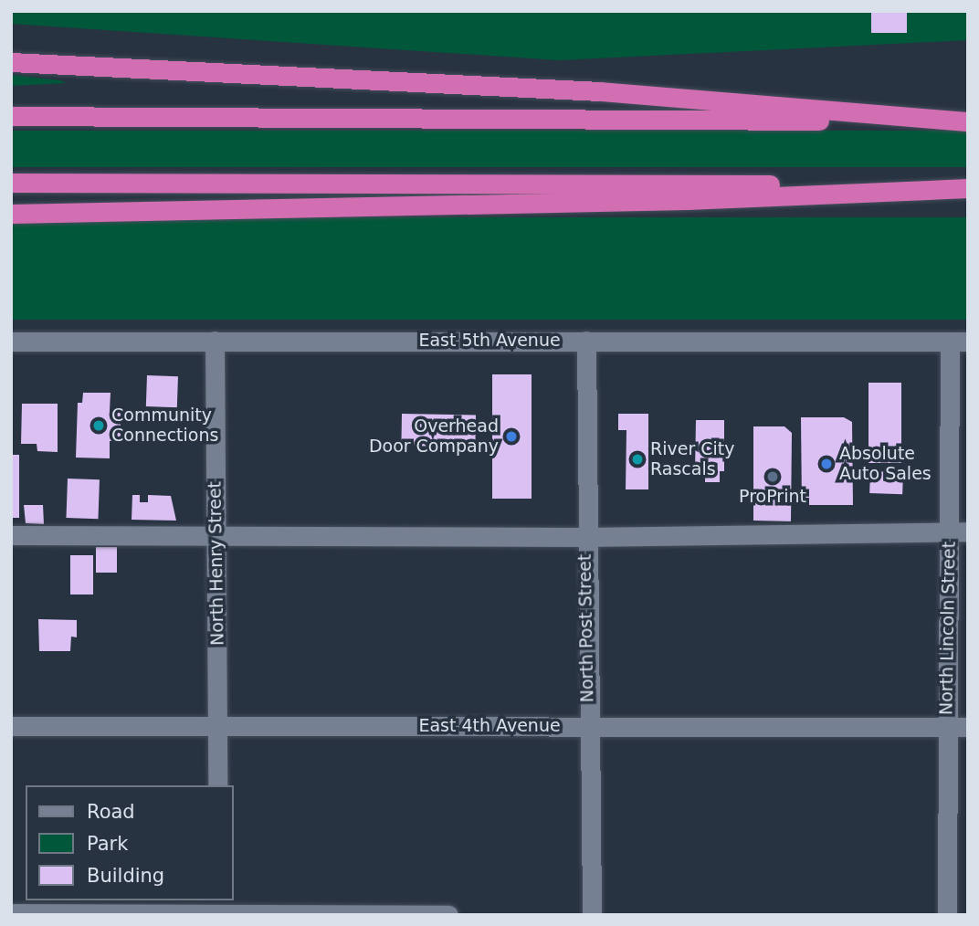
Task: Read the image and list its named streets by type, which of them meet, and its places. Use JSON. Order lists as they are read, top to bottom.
{
  "streets": {
    "street": [
      "East 5th Avenue",
      "North Henry Street",
      "North Post Street",
      "North Lincoln Street",
      "East 4th Avenue"
    ]
  },
  "crossings": [
    ["East 5th Avenue", "North Henry Street"],
    ["East 5th Avenue", "North Post Street"],
    ["East 5th Avenue", "North Lincoln Street"],
    ["North Henry Street", "East 4th Avenue"],
    ["North Post Street", "East 4th Avenue"],
    ["North Lincoln Street", "East 4th Avenue"]
  ],
  "places": [
    "Community Connections",
    "Overhead Door Company",
    "River City Rascals",
    "Absolute Auto Sales",
    "ProPrint"
  ],
  "legend": ["Road", "Park", "Building"]
}
